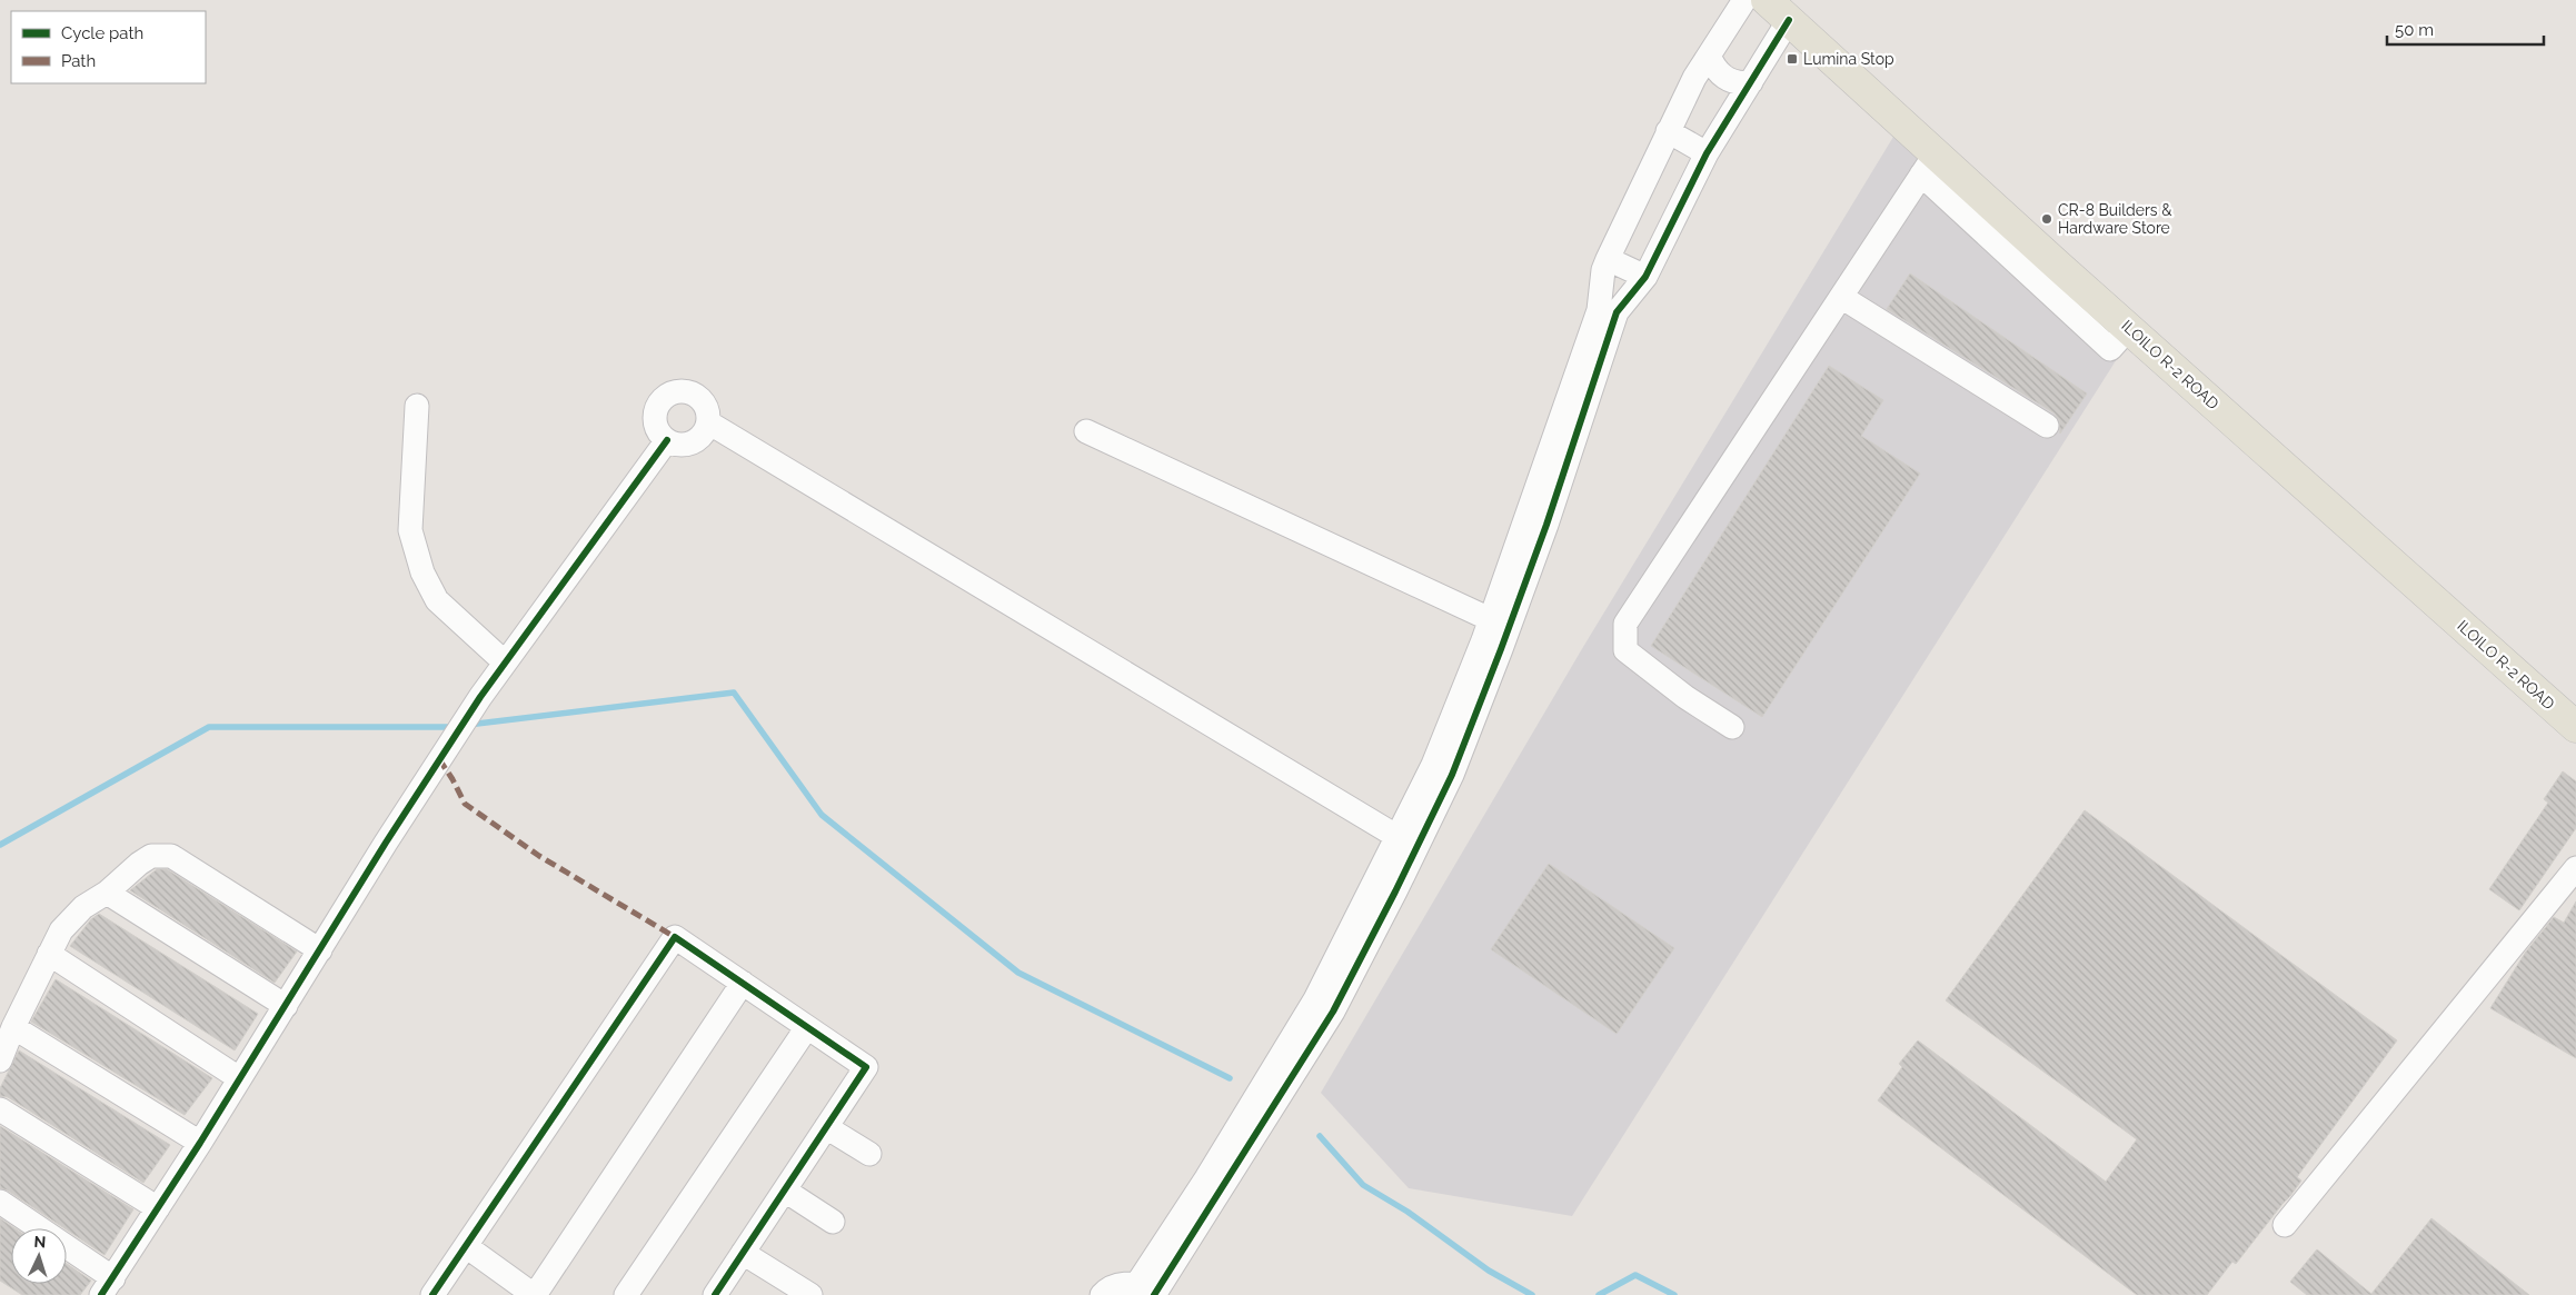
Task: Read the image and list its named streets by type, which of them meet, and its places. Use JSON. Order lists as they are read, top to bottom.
{
  "streets": {
    "main road": ["ILOILO R-2 ROAD"]
  },
  "places": {
    "transit": ["Lumina Stop"],
    "other": ["CR-8 Builders & Hardware Store"]
  },
  "legend": ["Cycle path", "Path"],
  "scale_bar": "50 m",
  "north": "top"
}
